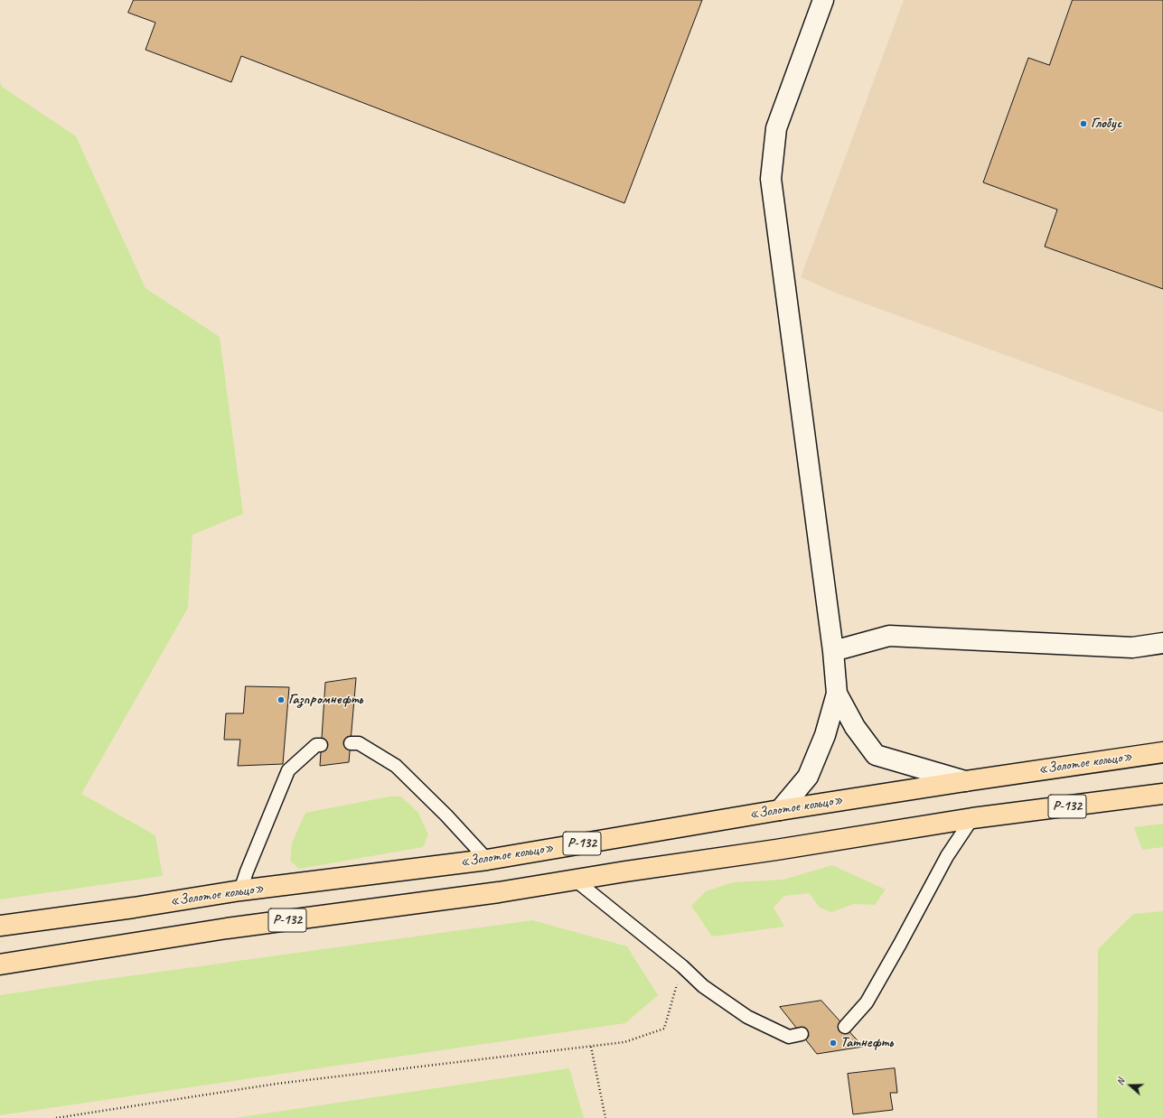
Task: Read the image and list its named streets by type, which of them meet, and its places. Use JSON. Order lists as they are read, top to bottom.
{
  "streets": {
    "highway": ["«Золотое кольцо»", "Р-132"]
  },
  "places": ["Глобус", "Газпромнефть", "Татнефть"],
  "north": "left"
}
